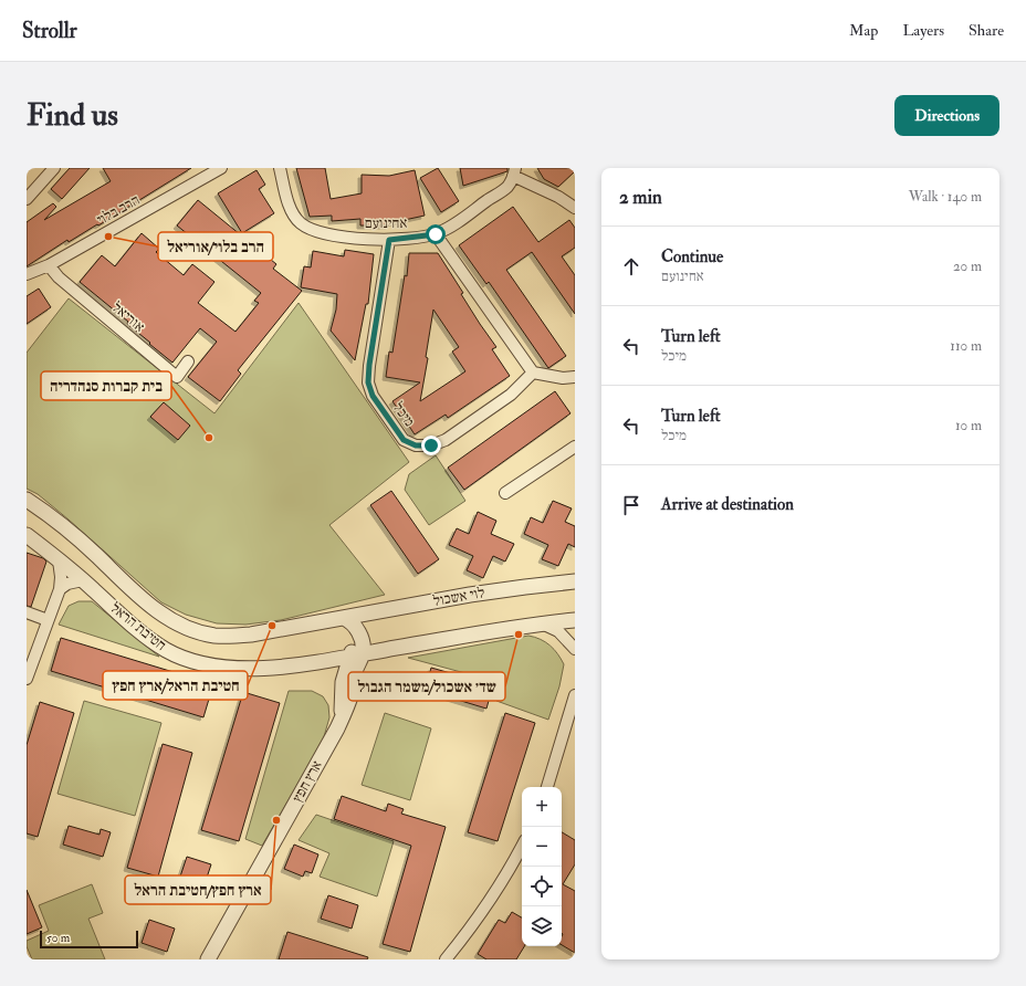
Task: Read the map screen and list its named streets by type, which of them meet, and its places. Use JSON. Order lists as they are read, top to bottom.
{
  "streets": {
    "street": [
      "הרב בלוי",
      "אחינועם",
      "אוריאל",
      "מיכל",
      "לוי אשכול",
      "חטיבת הראל",
      "ארץ חפץ"
    ]
  },
  "crossings": [
    ["הרב בלוי", "אוריאל"],
    ["אחינועם", "מיכל"],
    ["לוי אשכול", "חטיבת הראל"],
    ["לוי אשכול", "ארץ חפץ"],
    ["חטיבת הראל", "ארץ חפץ"]
  ],
  "places": [
    "הרב בלוי/אוריאל",
    "בית קברות סנהדריה",
    "חטיבת הראל/ארץ חפץ",
    "שד׳ אשכול/משמר הגבול",
    "ארץ חפץ/חטיבת הראל"
  ],
  "scale_bar": "50 m",
  "page": {
    "header": "Strollr",
    "nav": ["Map", "Layers", "Share"],
    "buttons": "Directions",
    "title": "Find us",
    "heading": ["2 min", "Walk · 140 m"],
    "list": [
      ["Continue", "אחינועם", "20 m"],
      ["Turn left", "מיכל", "110 m"],
      ["Turn left", "מיכל", "10 m"],
      "Arrive at destination"
    ],
    "map_buttons": ["+", "−"],
    "scale": "50 m"
  }
}
